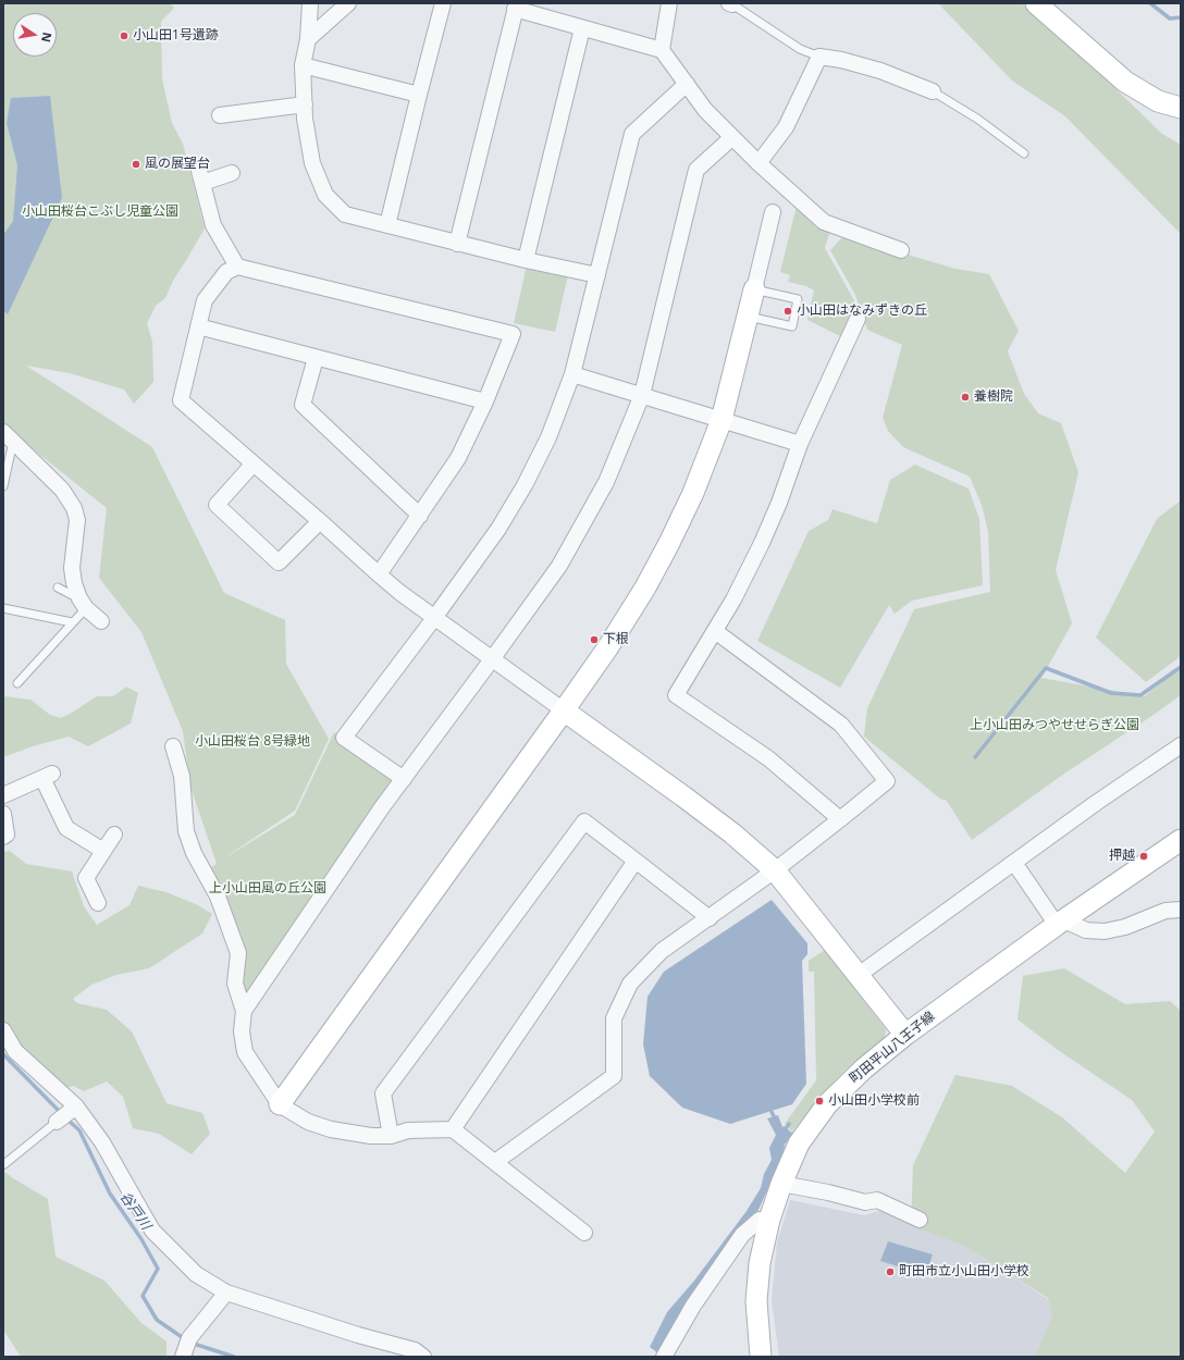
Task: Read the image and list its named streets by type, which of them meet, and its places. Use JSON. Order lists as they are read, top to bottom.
{
  "streets": {
    "street": ["町田平山八王子線"]
  },
  "water": ["谷戸川"],
  "parks": [
    "小山田桜台こぶし児童公園",
    "上小山田みつやせせらぎ公園",
    "小山田桜台 8号緑地",
    "上小山田風の丘公園"
  ],
  "places": [
    "小山田1号遺跡",
    "風の展望台",
    "小山田はなみずきの丘",
    "養樹院",
    "下根",
    "押越",
    "小山田小学校前",
    "町田市立小山田小学校"
  ],
  "north": "right"
}
